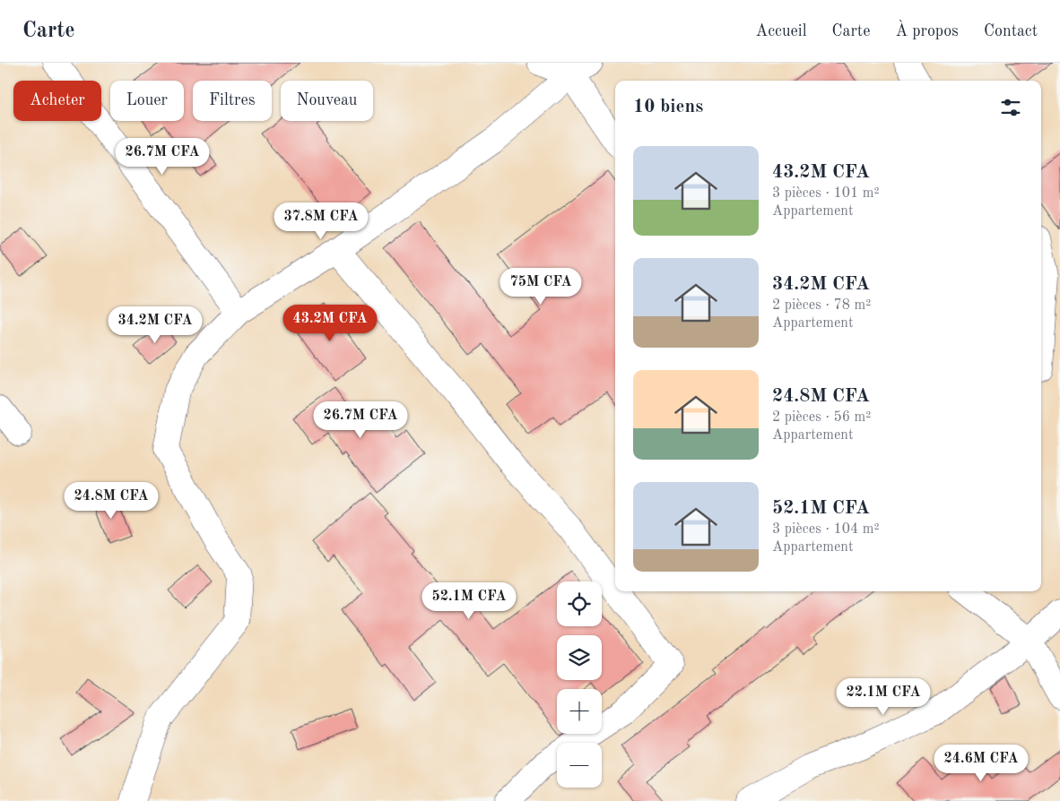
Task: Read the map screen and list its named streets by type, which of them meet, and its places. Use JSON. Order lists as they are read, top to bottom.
{
  "page": {
    "header": "Carte",
    "nav": [
      "Accueil",
      "Carte",
      "À propos",
      "Contact"
    ],
    "chip": [
      "Acheter",
      "Louer",
      "Filtres",
      "Nouveau"
    ],
    "heading": "10 biens",
    "list": [
      {
        "name": "43.2M CFA",
        "note": "3 pièces · 101 m² · Appartement"
      },
      {
        "name": "34.2M CFA",
        "note": "2 pièces · 78 m² · Appartement"
      },
      {
        "name": "24.8M CFA",
        "note": "2 pièces · 56 m² · Appartement"
      },
      {
        "name": "52.1M CFA",
        "note": "3 pièces · 104 m² · Appartement"
      }
    ],
    "price": [
      "26.7M CFA",
      "37.8M CFA",
      "75M CFA",
      "43.2M CFA",
      "34.2M CFA",
      "26.7M CFA",
      "24.8M CFA",
      "52.1M CFA",
      "22.1M CFA",
      "24.6M CFA"
    ],
    "map_buttons": ["+", "−"]
  }
}
